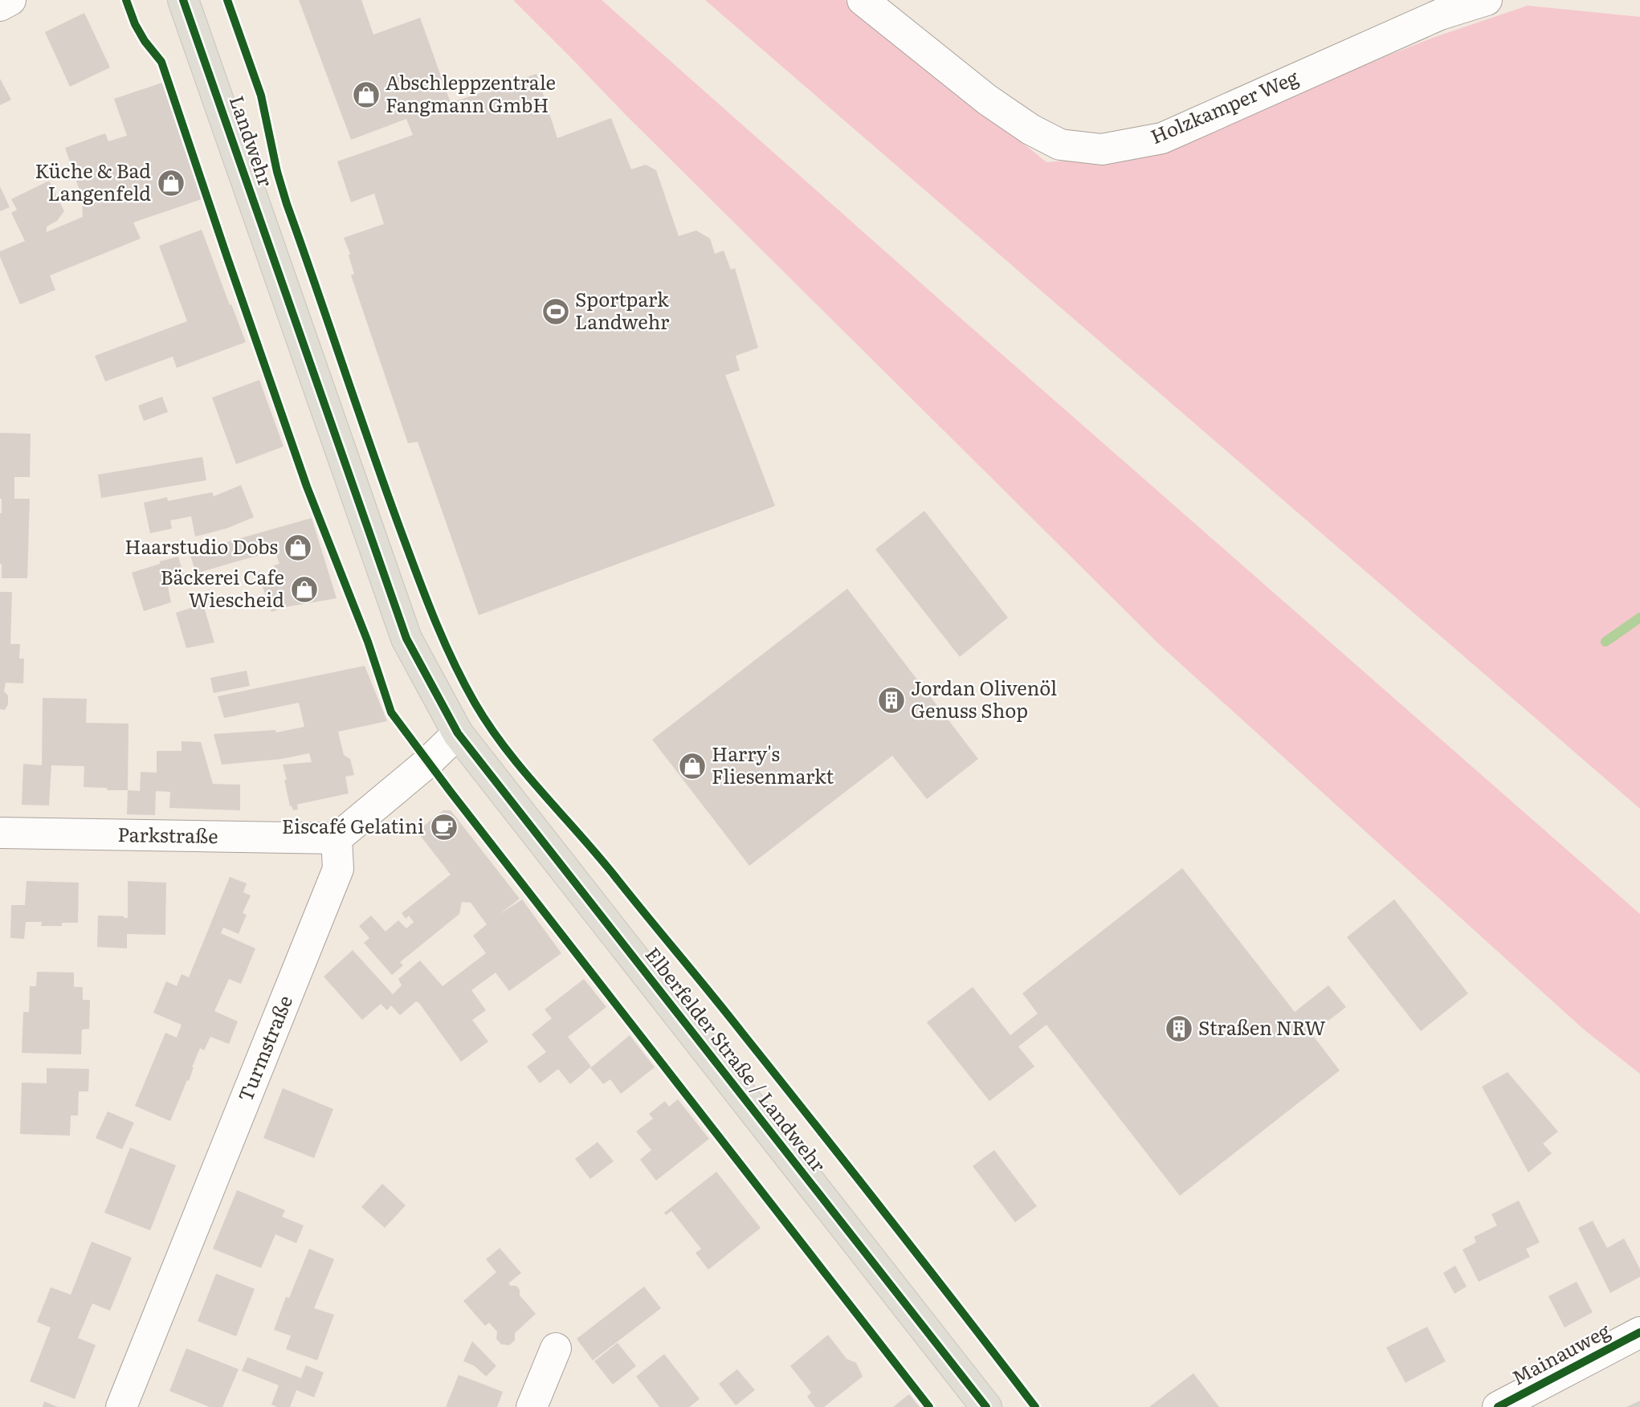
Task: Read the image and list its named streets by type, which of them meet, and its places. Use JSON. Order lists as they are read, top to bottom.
{
  "streets": {
    "main road": ["Landwehr", "Elberfelder Straße / Landwehr"],
    "street": [
      "Holzkamper Weg",
      "Parkstraße",
      "Turmstraße",
      "Mainauweg"
    ]
  },
  "crossings": [
    ["Landwehr", "Elberfelder Straße / Landwehr"],
    ["Parkstraße", "Turmstraße"]
  ],
  "places": {
    "shop": [
      "Abschleppzentrale Fangmann GmbH",
      "Küche & Bad Langenfeld",
      "Haarstudio Dobs",
      "Bäckerei Cafe Wiescheid",
      "Harry's Fliesenmarkt"
    ],
    "sports": ["Sportpark Landwehr"],
    "building": ["Jordan Olivenöl Genuss Shop", "Straßen NRW"],
    "cafe": ["Eiscafé Gelatini"]
  }
}
